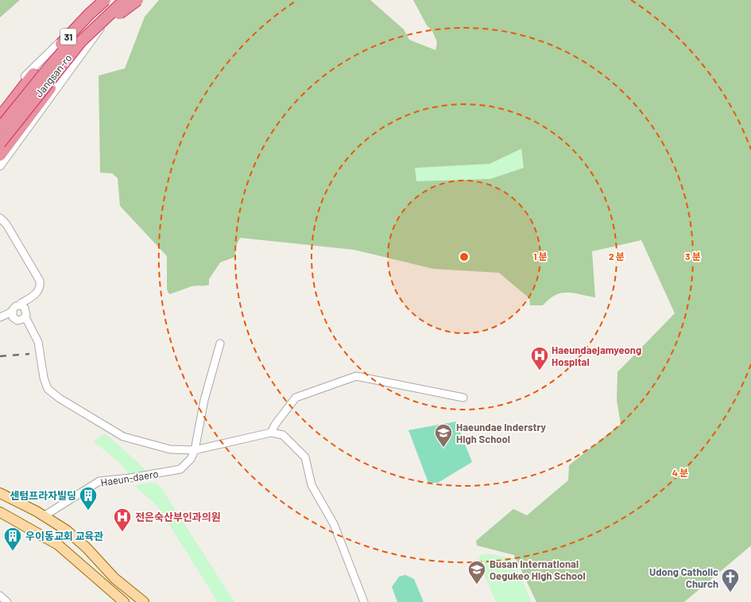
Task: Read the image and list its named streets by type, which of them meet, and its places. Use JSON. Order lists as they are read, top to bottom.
{
  "streets": {
    "highway": ["31", "Jangsan-ro"],
    "street": ["Haeun-daero"]
  },
  "places": {
    "hospital": ["Haeundaejamyeong Hospital", "전은숙산부인과의원"],
    "school or university": ["Haeundae Inderstry High School", "Busan International Oegukeo High School"],
    "building": ["센텀프라자빌딩", "우이동교회 교육관"],
    "church": ["Udong Catholic Church"]
  },
  "rings": [
    "1 분",
    "2 분",
    "3 분",
    "4 분"
  ]
}
